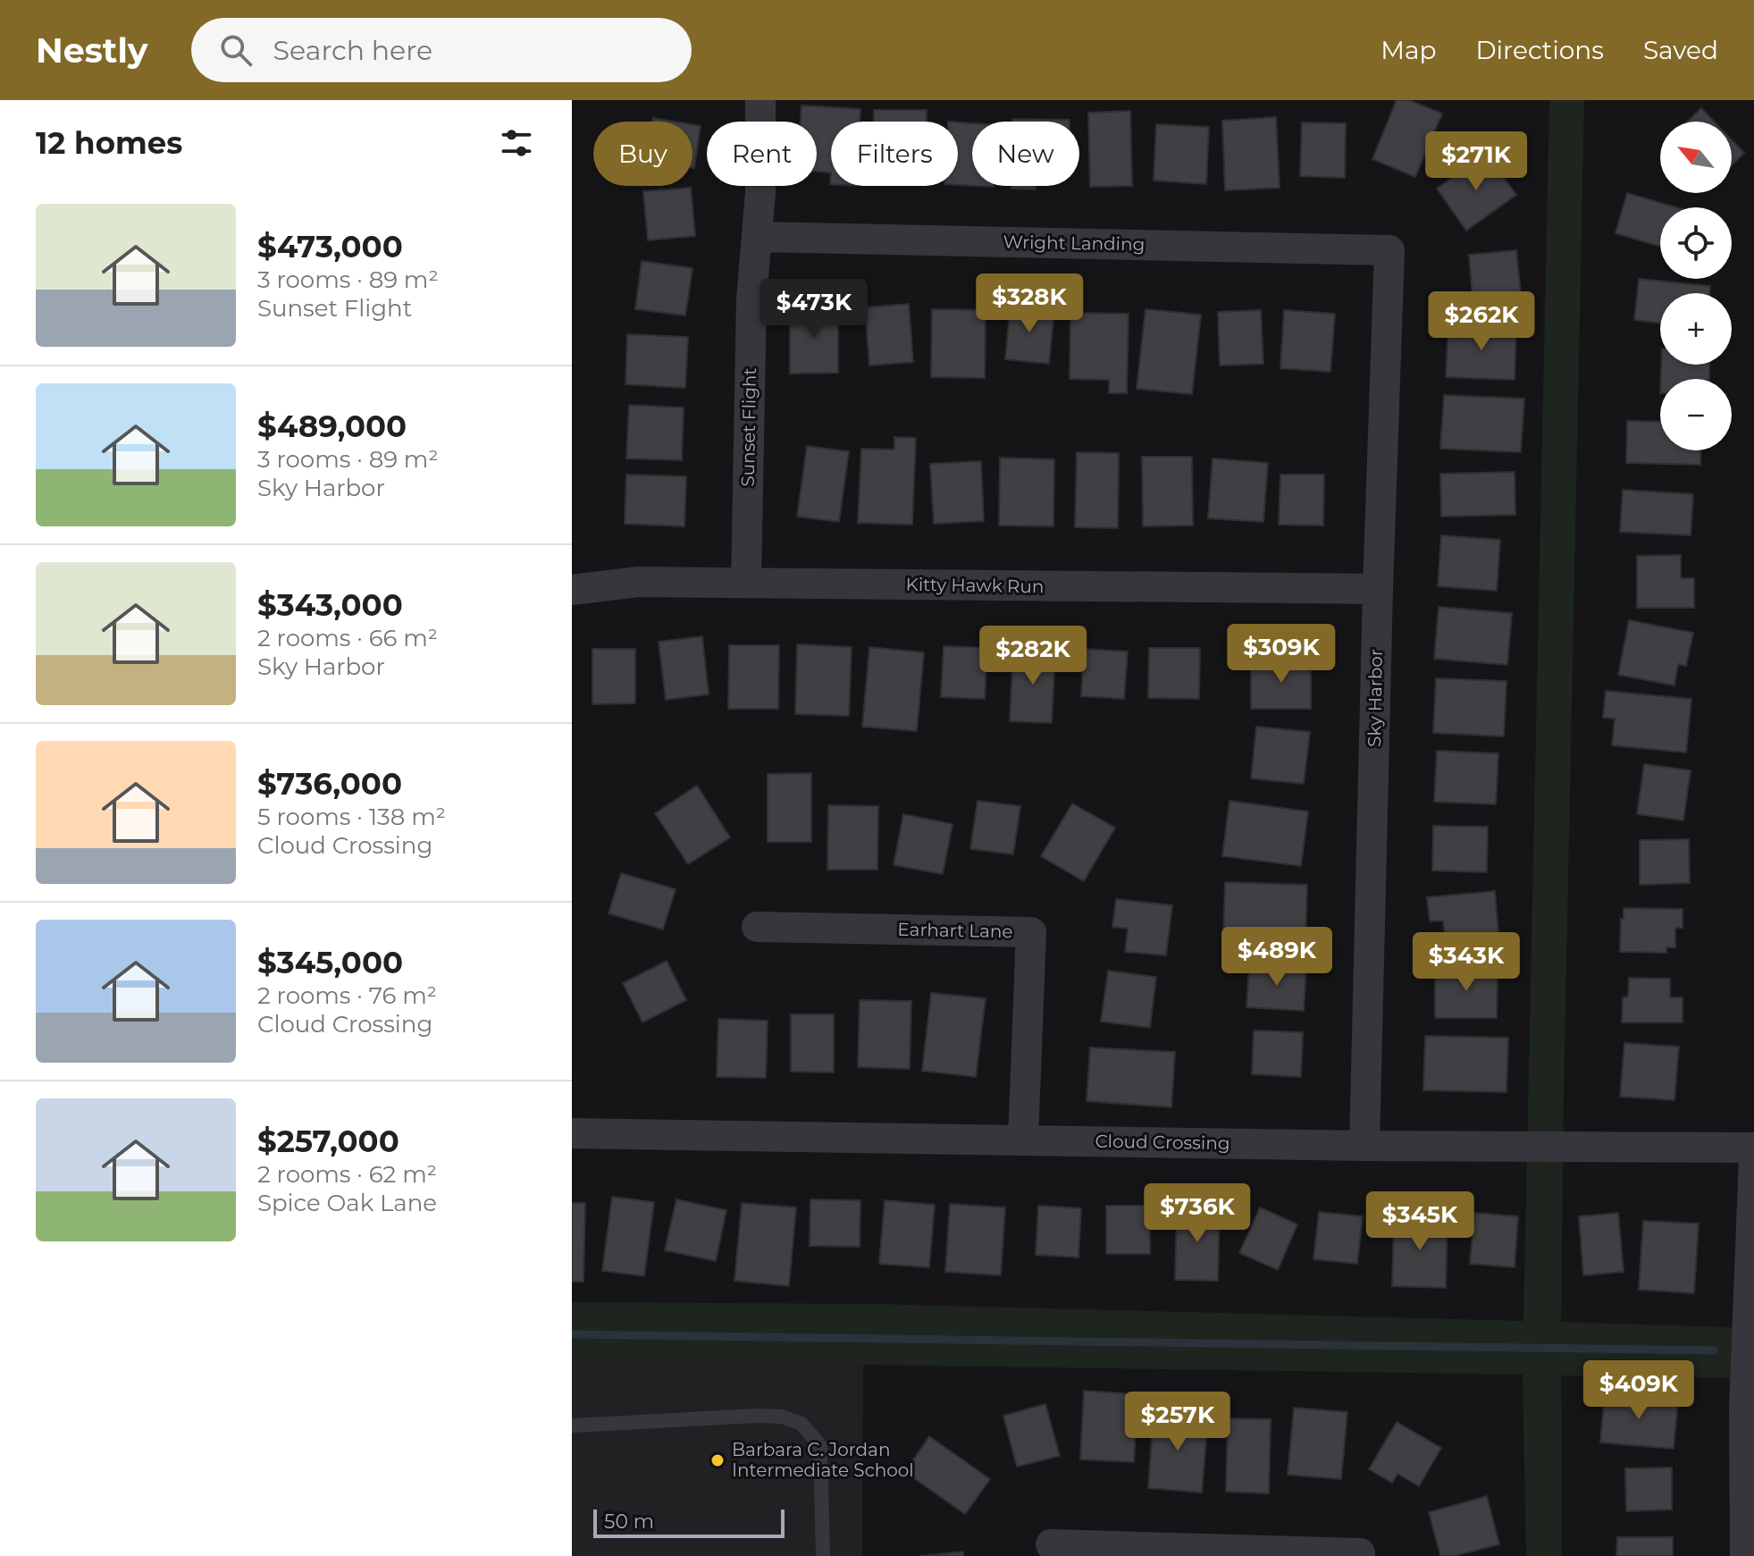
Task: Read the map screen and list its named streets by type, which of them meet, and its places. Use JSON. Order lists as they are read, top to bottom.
{
  "streets": {
    "street": [
      "Wright Landing",
      "Sunset Flight",
      "Kitty Hawk Run",
      "Sky Harbor",
      "Earhart Lane",
      "Cloud Crossing"
    ]
  },
  "crossings": [
    ["Wright Landing", "Sunset Flight"],
    ["Wright Landing", "Sky Harbor"],
    ["Sunset Flight", "Kitty Hawk Run"],
    ["Kitty Hawk Run", "Sky Harbor"],
    ["Sky Harbor", "Cloud Crossing"],
    ["Earhart Lane", "Cloud Crossing"]
  ],
  "places": ["Barbara C. Jordan Intermediate School"],
  "scale_bar": "50 m",
  "north": "top left",
  "page": {
    "header": "Nestly",
    "search": "Search here",
    "nav": ["Map", "Directions", "Saved"],
    "heading": "12 homes",
    "map_buttons": ["+", "−"],
    "chip": [
      "Buy",
      "Rent",
      "Filters",
      "New"
    ],
    "price": [
      "$271K",
      "$328K",
      "$473K",
      "$262K",
      "$309K",
      "$282K",
      "$489K",
      "$343K",
      "$736K",
      "$345K",
      "$409K",
      "$257K"
    ],
    "list": [
      {
        "name": "$473,000",
        "note": "3 rooms · 89 m² · Sunset Flight"
      },
      {
        "name": "$489,000",
        "note": "3 rooms · 89 m² · Sky Harbor"
      },
      {
        "name": "$343,000",
        "note": "2 rooms · 66 m² · Sky Harbor"
      },
      {
        "name": "$736,000",
        "note": "5 rooms · 138 m² · Cloud Crossing"
      },
      {
        "name": "$345,000",
        "note": "2 rooms · 76 m² · Cloud Crossing"
      },
      {
        "name": "$257,000",
        "note": "2 rooms · 62 m² · Spice Oak Lane"
      }
    ],
    "scale": "50 m"
  }
}
